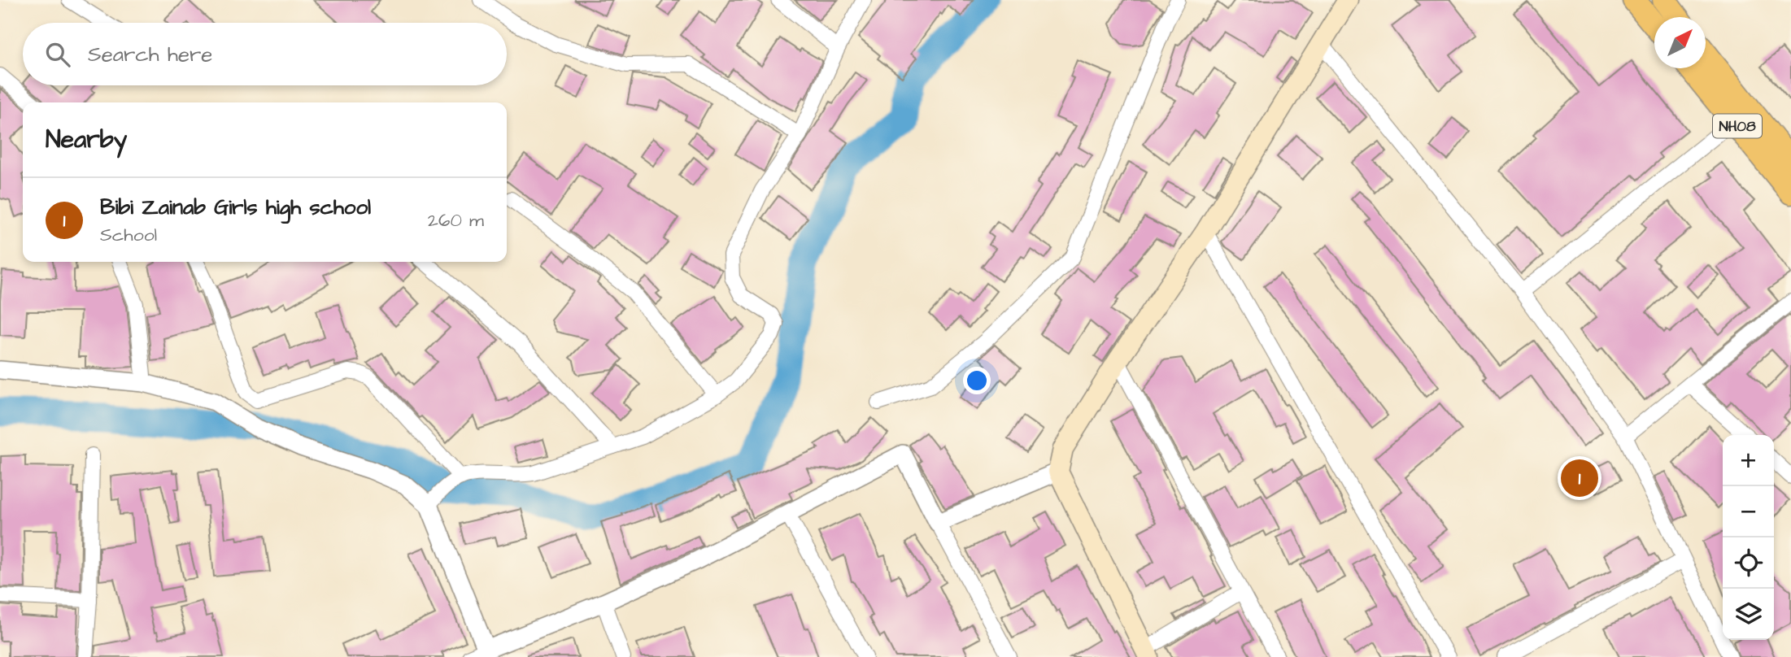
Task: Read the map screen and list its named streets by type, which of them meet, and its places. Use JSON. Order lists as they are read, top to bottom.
{
  "streets": {
    "highway": ["NH08"]
  },
  "north": "top right",
  "page": {
    "search": "Search here",
    "heading": "Nearby",
    "list": [
      {
        "mark": "1",
        "name": "Bibi Zainab Girls high school",
        "note": "School",
        "value": "260 m"
      }
    ],
    "map_buttons": ["+", "−"],
    "pins": "1"
  }
}
